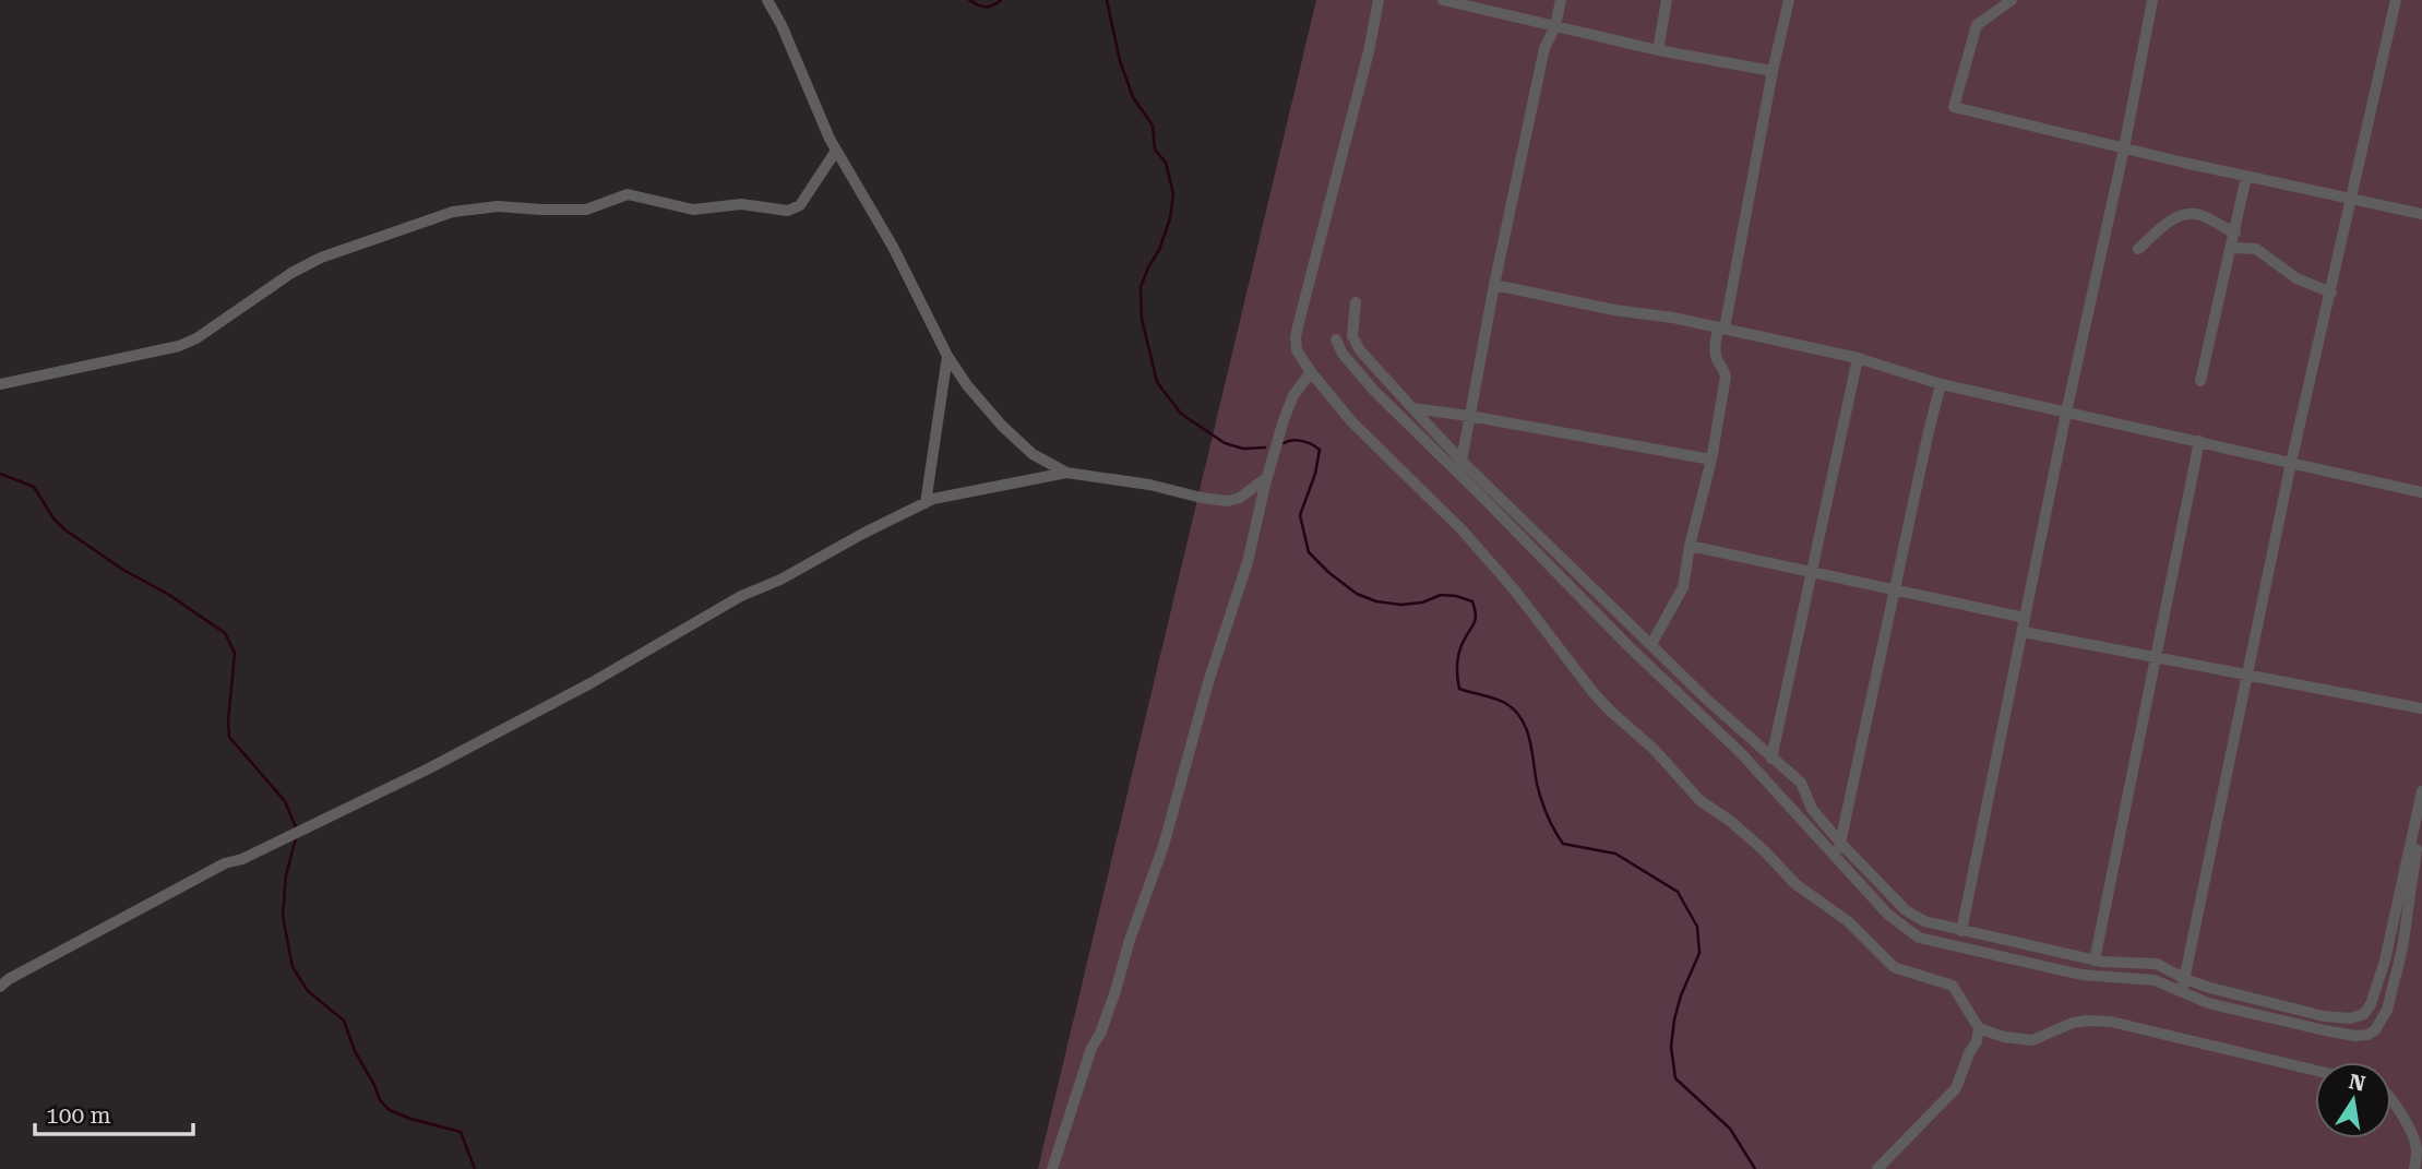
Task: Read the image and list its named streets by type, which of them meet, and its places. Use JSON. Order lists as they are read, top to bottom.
{
  "scale_bar": "100 m",
  "north": "top"
}
